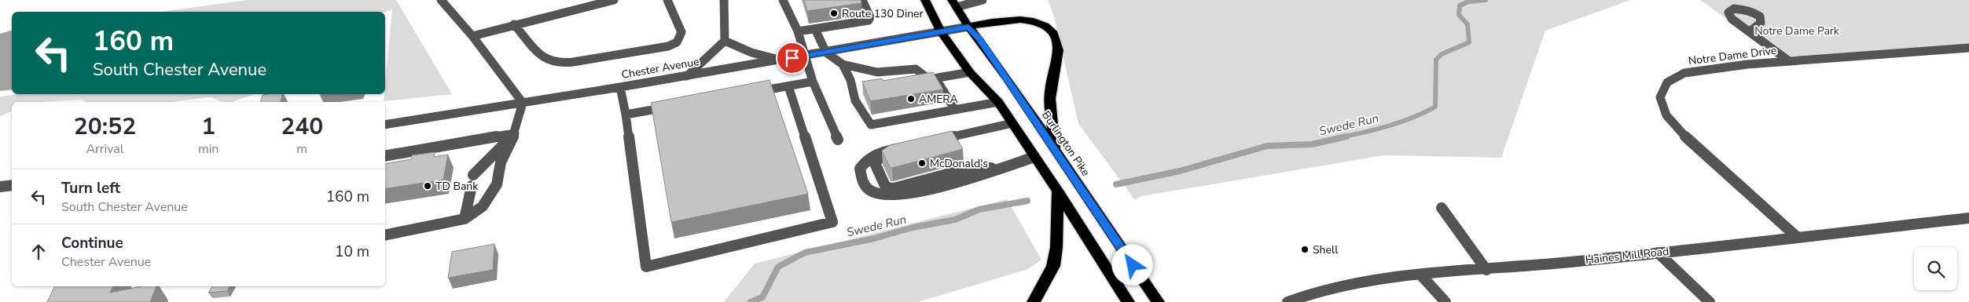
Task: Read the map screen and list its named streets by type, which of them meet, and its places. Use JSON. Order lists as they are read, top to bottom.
{
  "streets": {
    "highway": ["Burlington Pike"],
    "street": ["Notre Dame Drive", "Chester Avenue", "Haines Mill Road"]
  },
  "crossings": [
    ["Notre Dame Drive", "Haines Mill Road"],
    ["Chester Avenue", "Burlington Pike"]
  ],
  "water": ["Swede Run"],
  "parks": ["Notre Dame Park"],
  "places": [
    "Route 130 Diner",
    "AMERA",
    "McDonald's",
    "TD Bank",
    "Shell"
  ],
  "page": {
    "turn": ["160 m", "South Chester Avenue"],
    "eta": [
      "20:52",
      "Arrival",
      "1",
      "min",
      "240",
      "m"
    ],
    "list": [
      {
        "name": "Turn left",
        "note": "South Chester Avenue",
        "value": "160 m"
      },
      {
        "name": "Continue",
        "note": "Chester Avenue",
        "value": "10 m"
      }
    ]
  }
}
